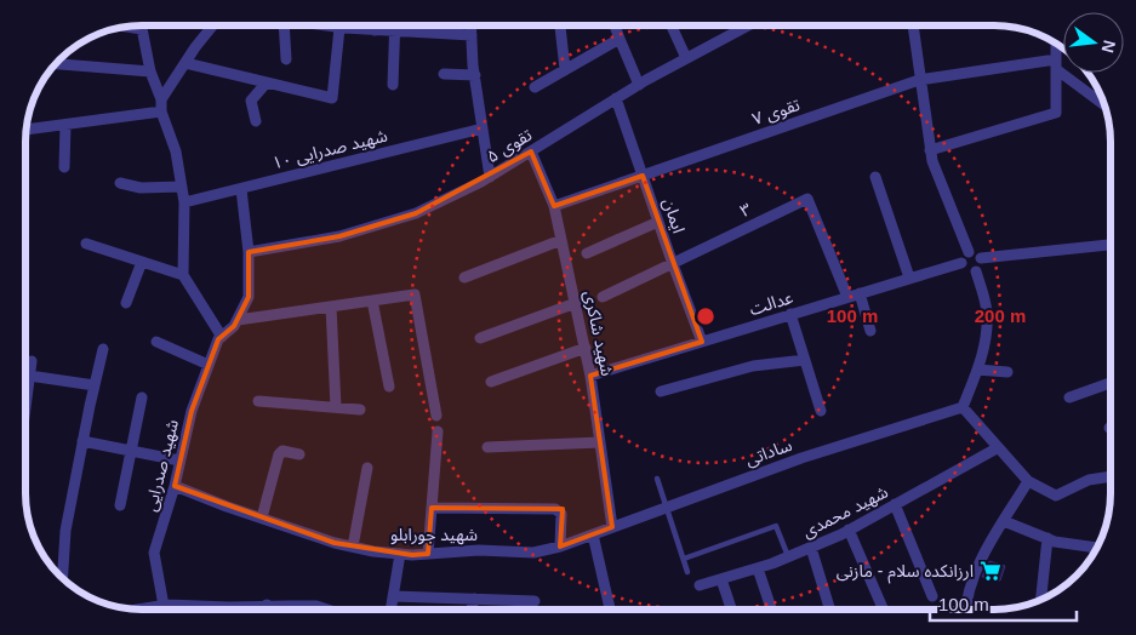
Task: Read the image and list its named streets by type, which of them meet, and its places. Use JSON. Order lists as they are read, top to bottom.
{
  "streets": {
    "street": [
      "تقوی ۷",
      "تقوی ۵",
      "شهید صدرایی ۱۰",
      "۳",
      "ایمان",
      "عدالت",
      "شهید شاکری",
      "ساداتی",
      "شهید صدرایی",
      "شهید محمدی",
      "شهید جورابلو"
    ]
  },
  "crossings": [
    ["تقوی ۷", "ایمان"],
    ["تقوی ۷", "شهید شاکری"],
    ["تقوی ۵", "ایمان"],
    ["تقوی ۵", "شهید شاکری"],
    ["تقوی ۵", "شهید صدرایی"],
    ["شهید صدرایی ۱۰", "شهید صدرایی"],
    ["۳", "ایمان"],
    ["۳", "عدالت"],
    ["ایمان", "عدالت"],
    ["عدالت", "شهید شاکری"],
    ["شهید شاکری", "ساداتی"],
    ["ساداتی", "شهید جورابلو"],
    ["شهید صدرایی", "شهید جورابلو"]
  ],
  "places": {
    "supermarket": ["ارزانکده سلام - مازنی"]
  },
  "scale_bar": "100 m",
  "north": "right",
  "rings": ["100 m", "200 m"]
}
